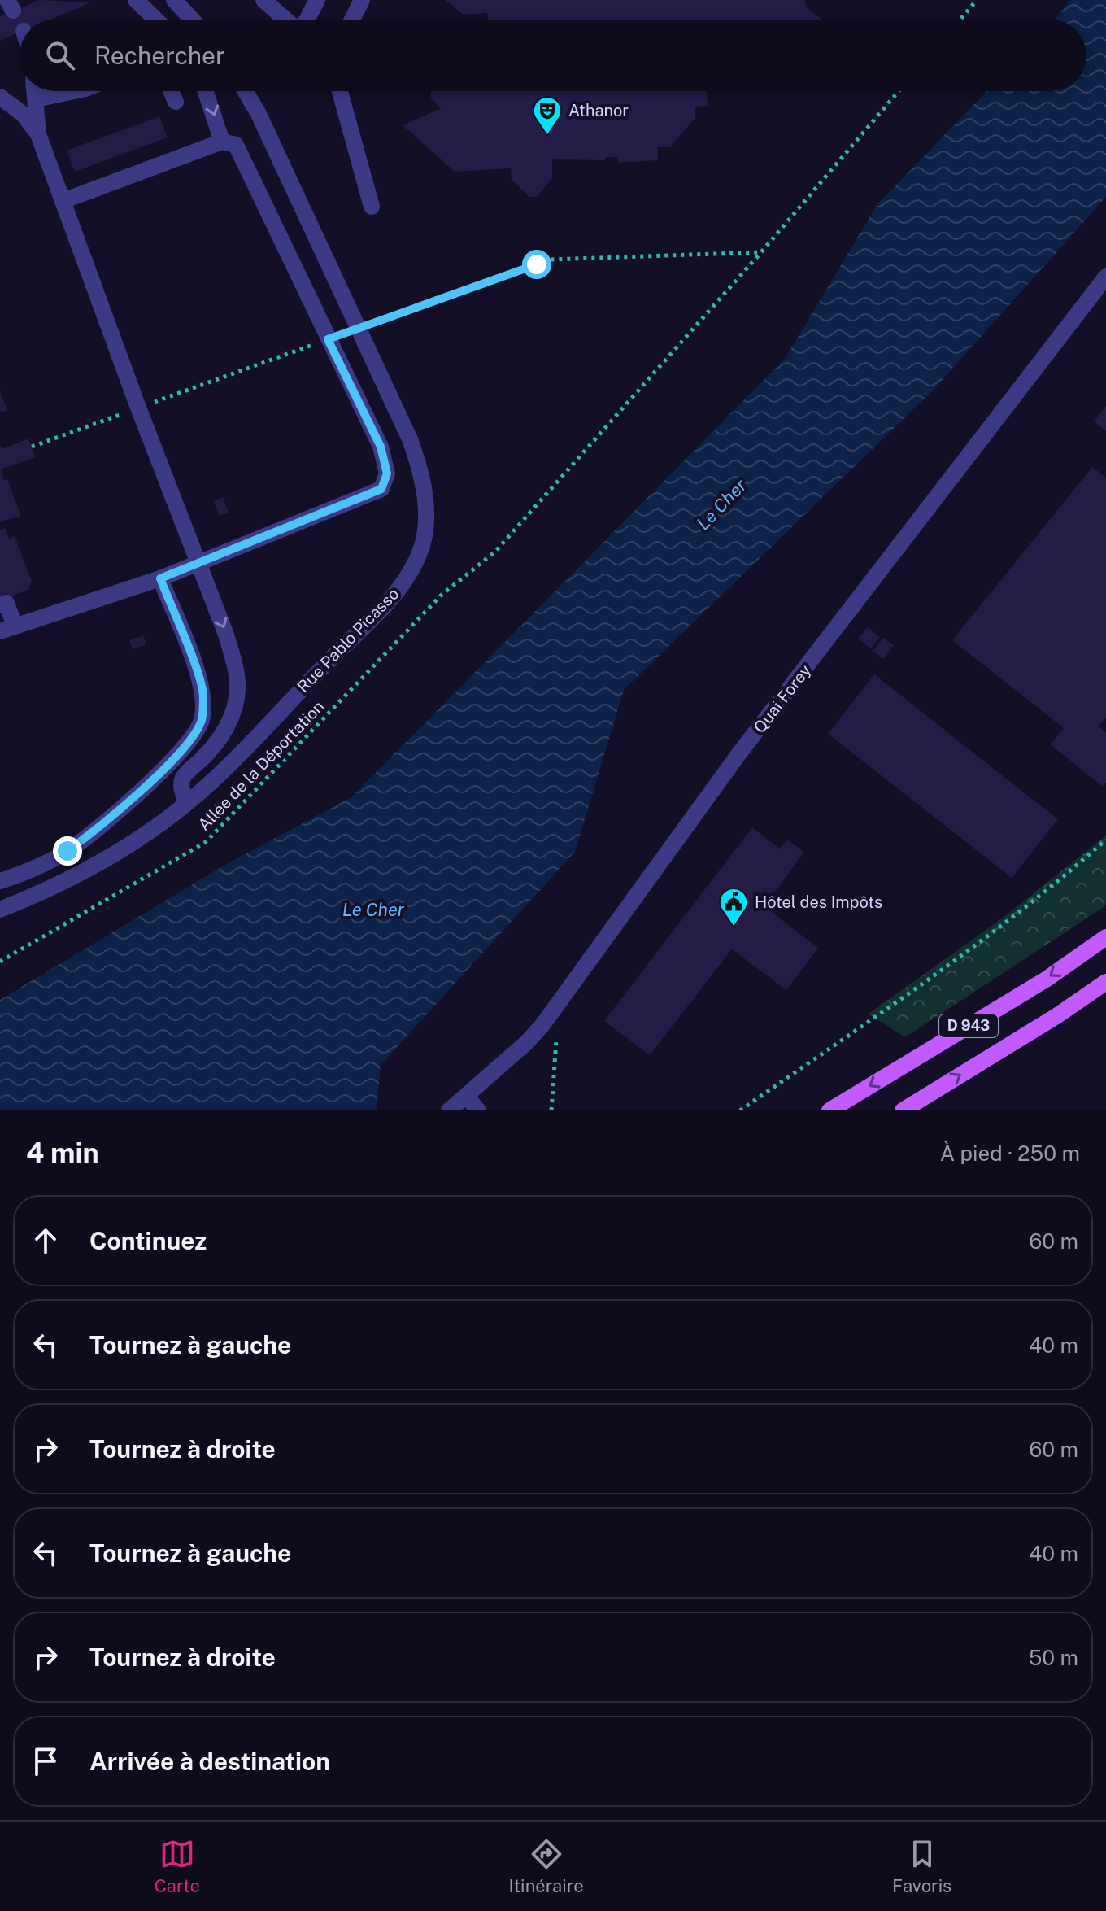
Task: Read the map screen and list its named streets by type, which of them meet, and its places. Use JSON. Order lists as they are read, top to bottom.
{
  "streets": {
    "main road": ["D 943"],
    "street": ["Rue Pablo Picasso", "Quai Forey"],
    "path": ["Allée de la Déportation"]
  },
  "water": ["Le Cher"],
  "places": {
    "theatre": ["Athanor"],
    "public building": ["Hôtel des Impôts"]
  },
  "page": {
    "search": "Rechercher",
    "heading": ["4 min", "À pied · 250 m"],
    "list": [
      ["Continuez", "60 m"],
      ["Tournez à gauche", "40 m"],
      ["Tournez à droite", "60 m"],
      ["Tournez à gauche", "40 m"],
      ["Tournez à droite", "50 m"],
      "Arrivée à destination"
    ],
    "nav": ["Carte", "Itinéraire", "Favoris"]
  }
}
